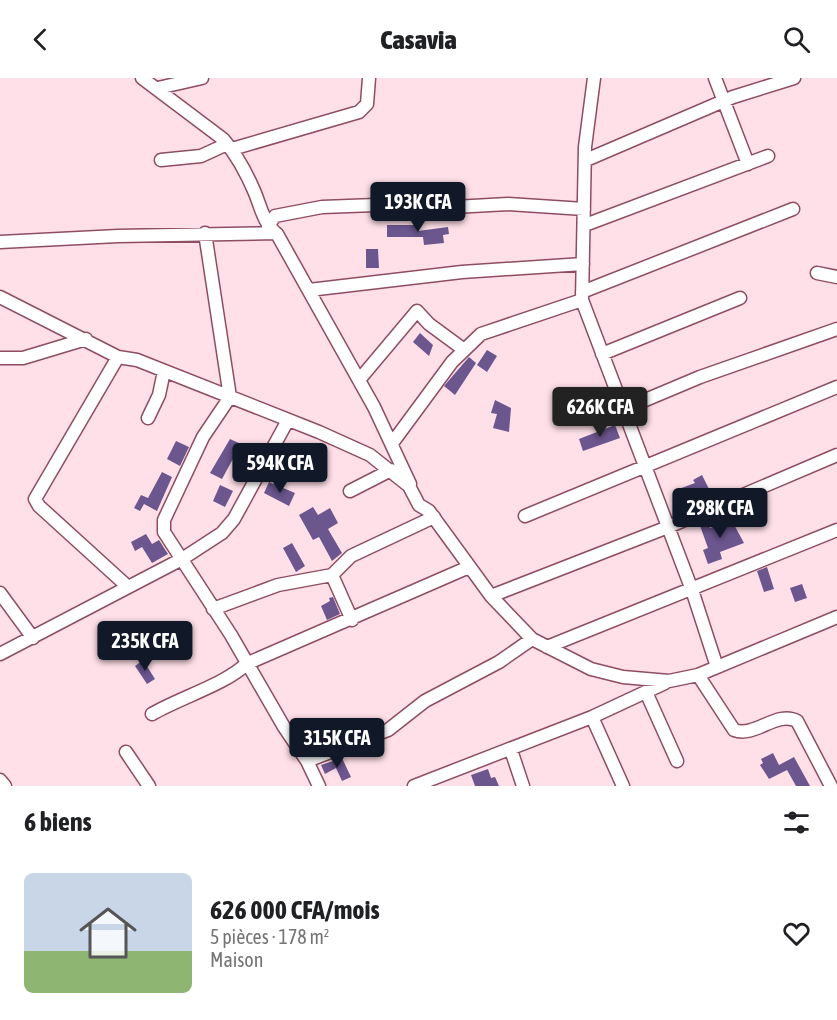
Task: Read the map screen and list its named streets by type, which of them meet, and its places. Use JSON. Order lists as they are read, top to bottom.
{
  "page": {
    "header": "Casavia",
    "price": [
      "193K CFA",
      "626K CFA",
      "594K CFA",
      "298K CFA",
      "235K CFA",
      "315K CFA"
    ],
    "heading": "6 biens",
    "list": [
      {
        "name": "626 000 CFA/mois",
        "note": "5 pièces · 178 m² · Maison"
      }
    ]
  }
}
